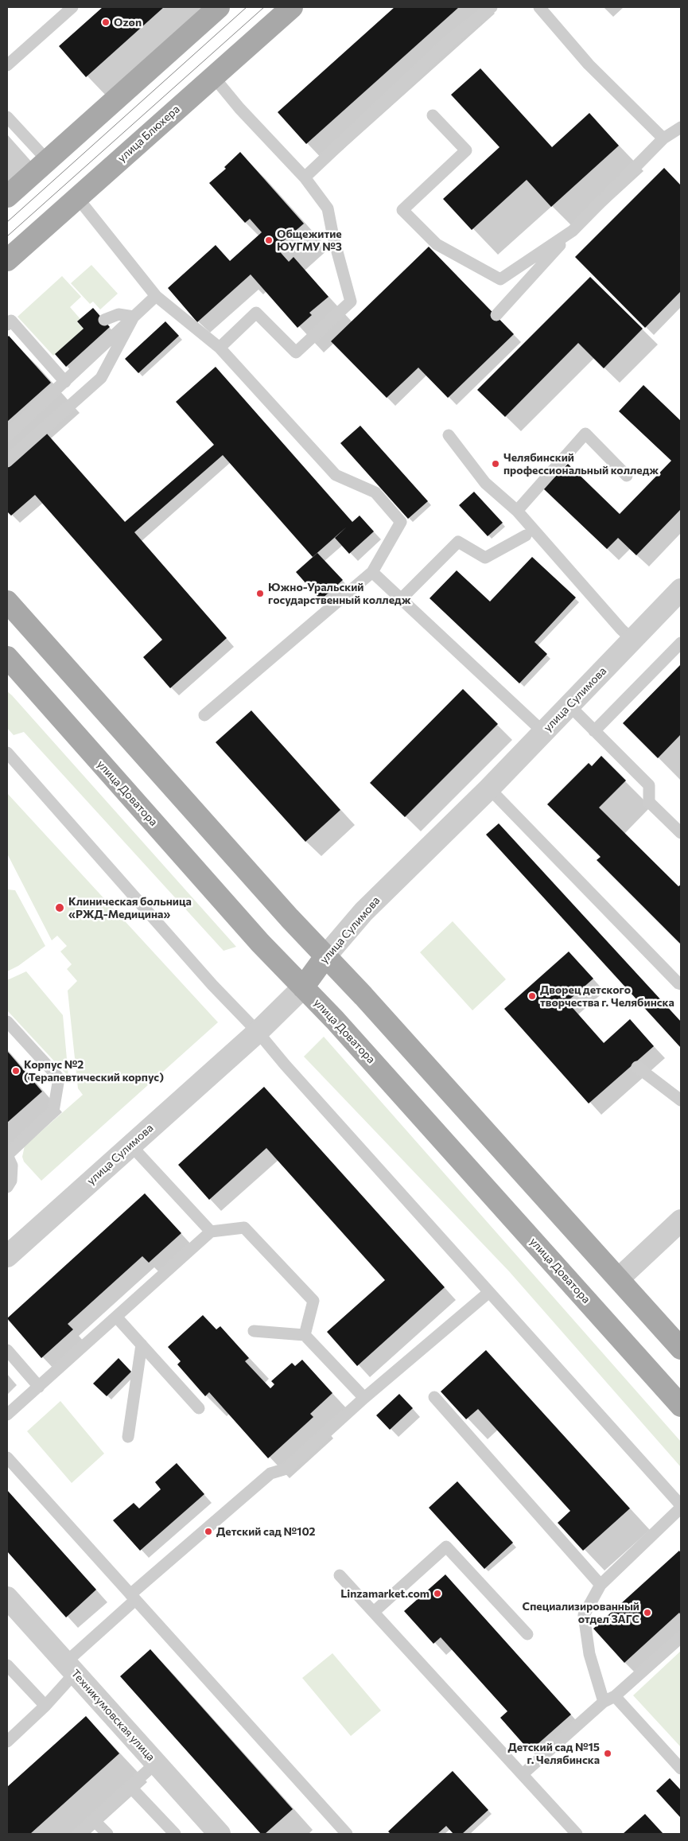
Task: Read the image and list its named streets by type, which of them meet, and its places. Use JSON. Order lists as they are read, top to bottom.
{
  "streets": {
    "main road": ["улица Блюхера", "улица Сулимова", "улица Доватора"],
    "street": ["Техникумовская улица"]
  },
  "crossings": [
    ["улица Сулимова", "улица Доватора"]
  ],
  "places": [
    "Ozon",
    "Общежитие ЮУГМУ №3",
    "Челябинский профессиональный колледж",
    "Южно-Уральский государственный колледж",
    "Клиническая больница «РЖД-Медицина»",
    "Дворец детского творчества г. Челябинска",
    "Корпус №2 (Терапевтический корпус)",
    "Детский сад №102",
    "Linzamarket.com",
    "Специализированный отдел ЗАГС",
    "Детский сад №15 г. Челябинска"
  ]
}
